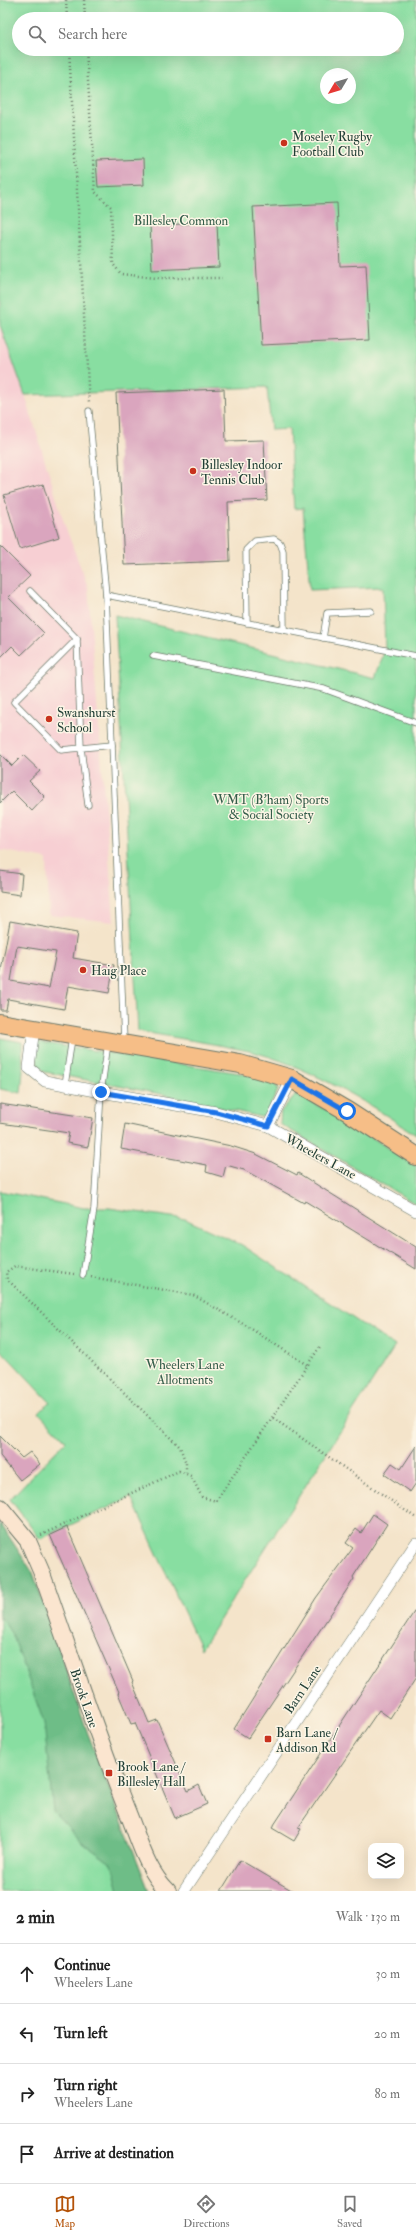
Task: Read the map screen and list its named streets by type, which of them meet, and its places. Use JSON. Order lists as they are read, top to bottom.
{
  "streets": {
    "main road": ["Brook Lane"],
    "street": ["Wheelers Lane", "Barn Lane"]
  },
  "parks": ["Billesley Common", "WMT (B'ham) Sports & Social Society", "Wheelers Lane Allotments"],
  "places": {
    "other": [
      "Moseley Rugby Football Club",
      "Billesley Indoor Tennis Club",
      "Swanshurst School",
      "Haig Place"
    ],
    "transit": ["Barn Lane / Addison Rd", "Brook Lane / Billesley Hall"]
  },
  "north": "bottom left",
  "page": {
    "search": "Search here",
    "heading": ["2 min", "Walk · 130 m"],
    "list": [
      ["Continue", "Wheelers Lane", "30 m"],
      ["Turn left", "20 m"],
      ["Turn right", "Wheelers Lane", "80 m"],
      "Arrive at destination"
    ],
    "nav": ["Map", "Directions", "Saved"]
  }
}
